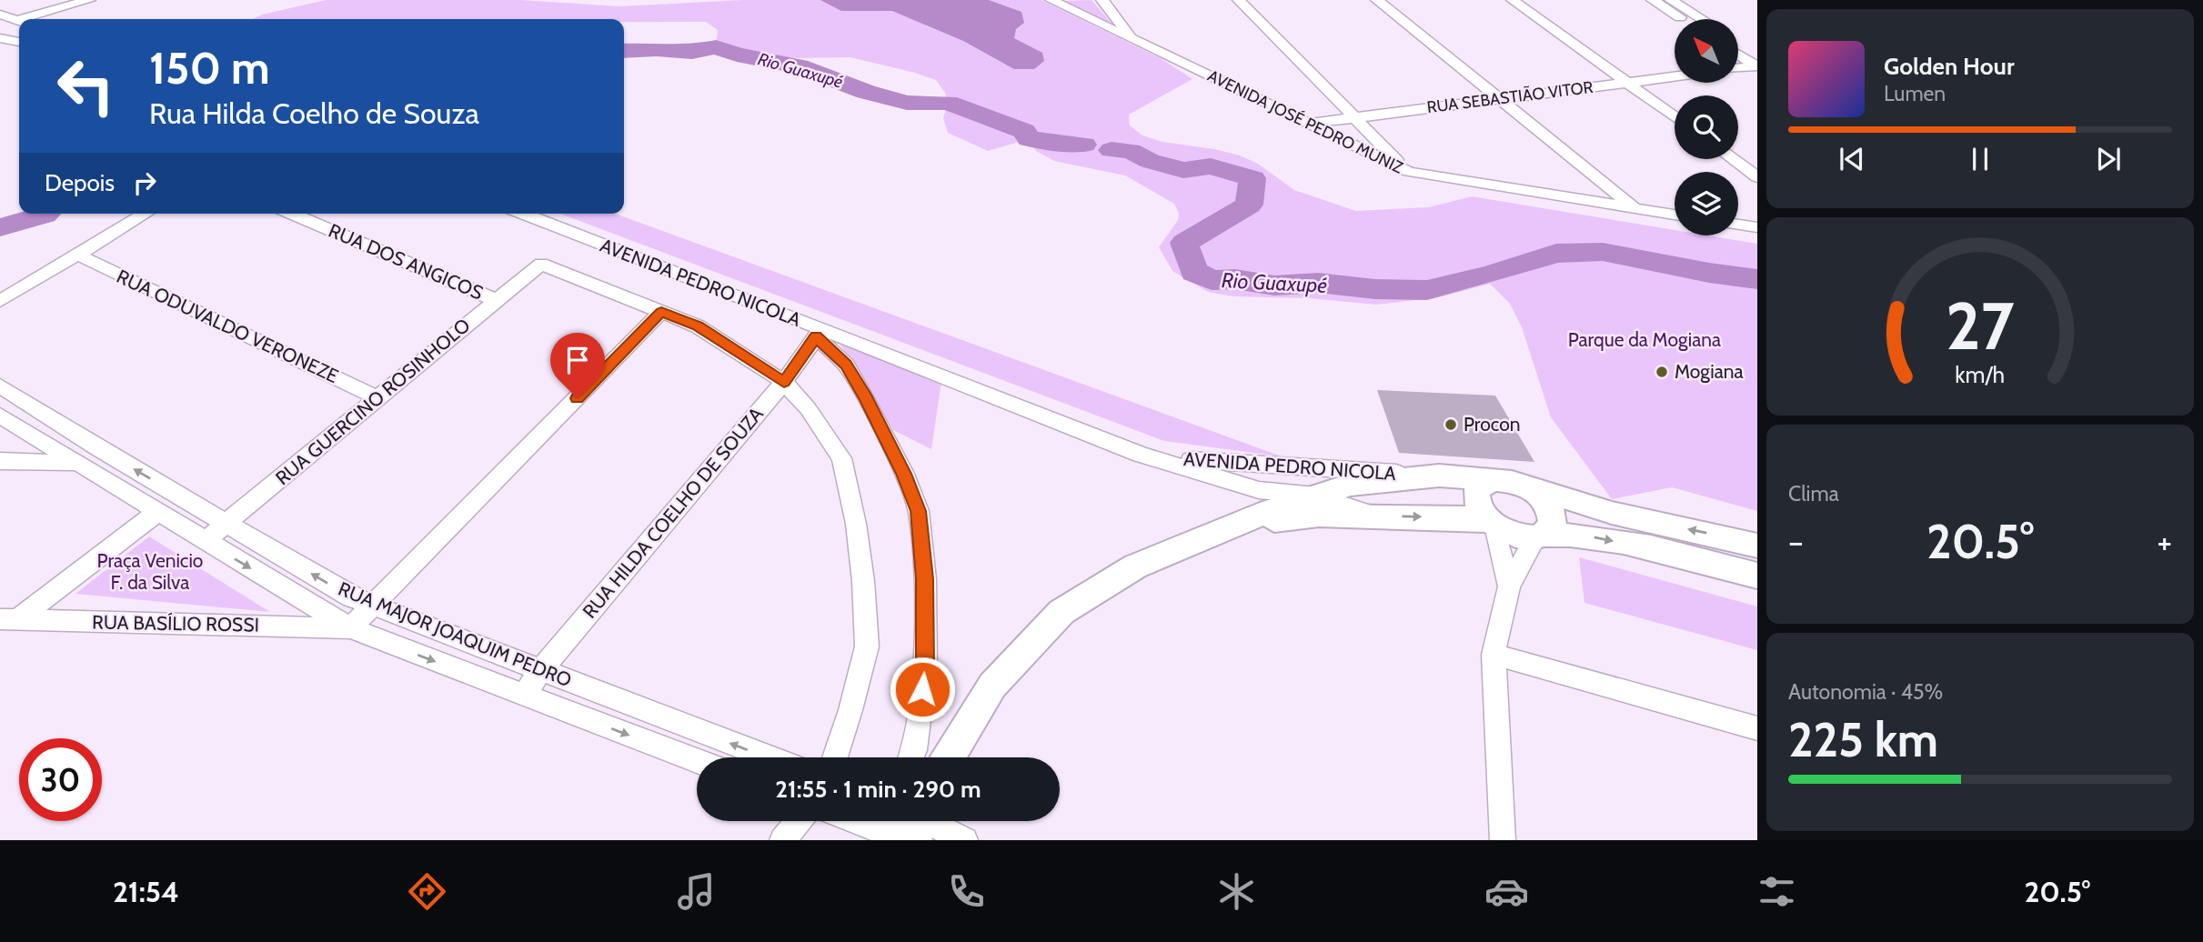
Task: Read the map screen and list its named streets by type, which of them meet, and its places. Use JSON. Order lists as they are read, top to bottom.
{
  "streets": {
    "street": [
      "RUA SEBASTIÃO VITOR",
      "AVENIDA JOSÉ PEDRO MUNIZ",
      "RUA DOS ANGICOS",
      "AVENIDA PEDRO NICOLA",
      "RUA ODUVALDO VERONEZE",
      "RUA GUERCINO ROSINHOLO",
      "RUA HILDA COELHO DE SOUZA",
      "RUA BASÍLIO ROSSI",
      "RUA MAJOR JOAQUIM PEDRO"
    ]
  },
  "crossings": [
    ["RUA SEBASTIÃO VITOR", "AVENIDA JOSÉ PEDRO MUNIZ"],
    ["RUA DOS ANGICOS", "RUA GUERCINO ROSINHOLO"],
    ["AVENIDA PEDRO NICOLA", "RUA HILDA COELHO DE SOUZA"],
    ["RUA ODUVALDO VERONEZE", "RUA GUERCINO ROSINHOLO"],
    ["RUA GUERCINO ROSINHOLO", "RUA MAJOR JOAQUIM PEDRO"],
    ["RUA HILDA COELHO DE SOUZA", "RUA MAJOR JOAQUIM PEDRO"],
    ["RUA BASÍLIO ROSSI", "RUA MAJOR JOAQUIM PEDRO"]
  ],
  "water": ["Rio Guaxupé"],
  "parks": ["Parque da Mogiana", "Praça Venicio F. da Silva"],
  "places": ["Mogiana", "Procon"],
  "north": "top left",
  "page": {
    "turn": ["150 m", "Rua Hilda Coelho de Souza"],
    "song": ["Golden Hour", "Lumen"],
    "then": "Depois",
    "tile": [
      "Clima",
      ["Autonomia · 45%", "225 km"]
    ],
    "heat": ["−", "20.5°", "+"],
    "limit": "30",
    "trip": "21:55 · 1 min · 290 m",
    "tabs": ["21:54", "20.5°"],
    "gauge": ["27", "km/h"]
  }
}
